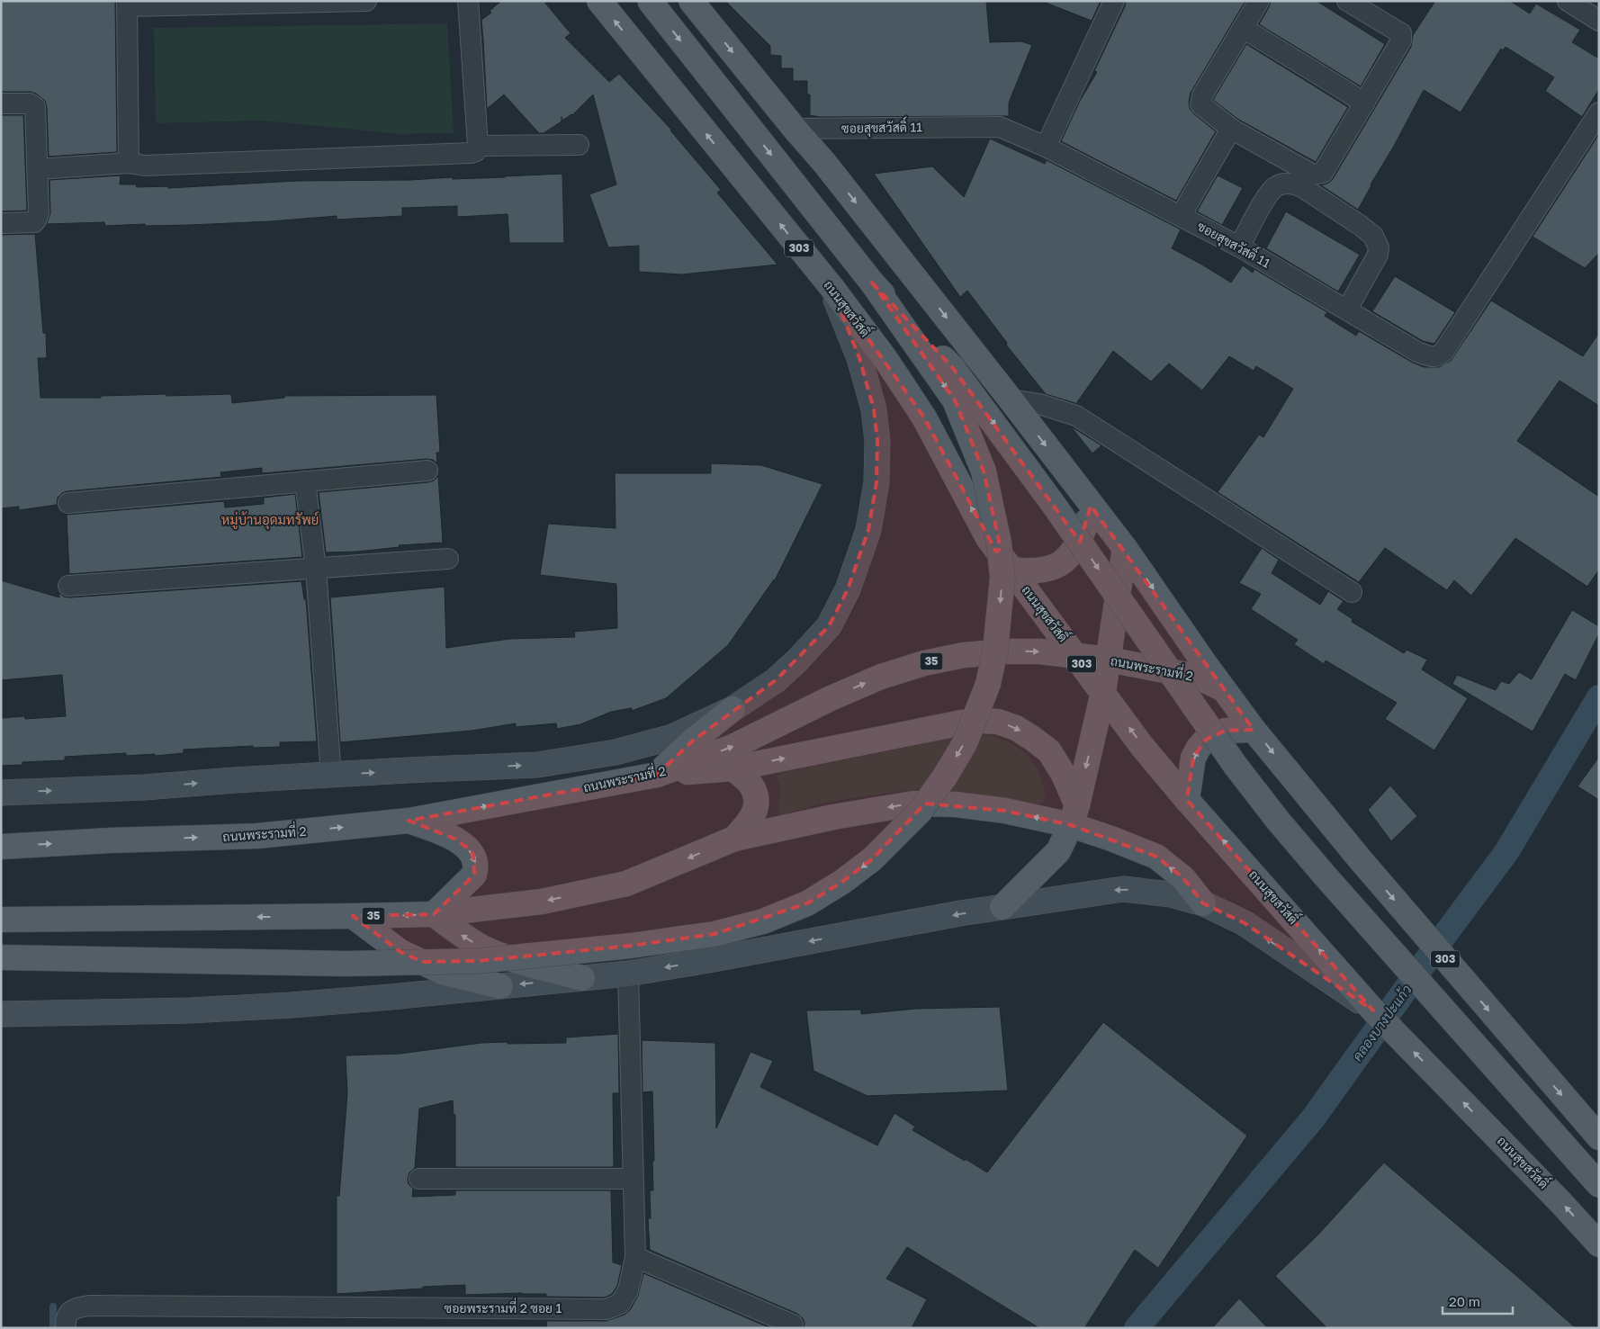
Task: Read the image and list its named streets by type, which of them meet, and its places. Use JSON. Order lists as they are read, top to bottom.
{
  "streets": {
    "main road": [
      "303",
      "ถนนสุขสวัสดิ์",
      "35",
      "ถนนพระรามที่ 2"
    ],
    "street": ["ซอยสุขสวัสดิ์ 11", "ซอยพระรามที่ 2 ซอย 1"]
  },
  "crossings": [
    ["ซอยสุขสวัสดิ์ 11", "303"],
    ["303", "ถนนพระรามที่ 2"],
    ["ถนนสุขสวัสดิ์", "35"],
    ["ถนนสุขสวัสดิ์", "ถนนพระรามที่ 2"],
    ["35", "ซอยพระรามที่ 2 ซอย 1"]
  ],
  "districts": ["หมู่บ้านอุดมทรัพย์"],
  "water": ["คลองบางปะแก้ว"],
  "scale_bar": "20 m"
}
